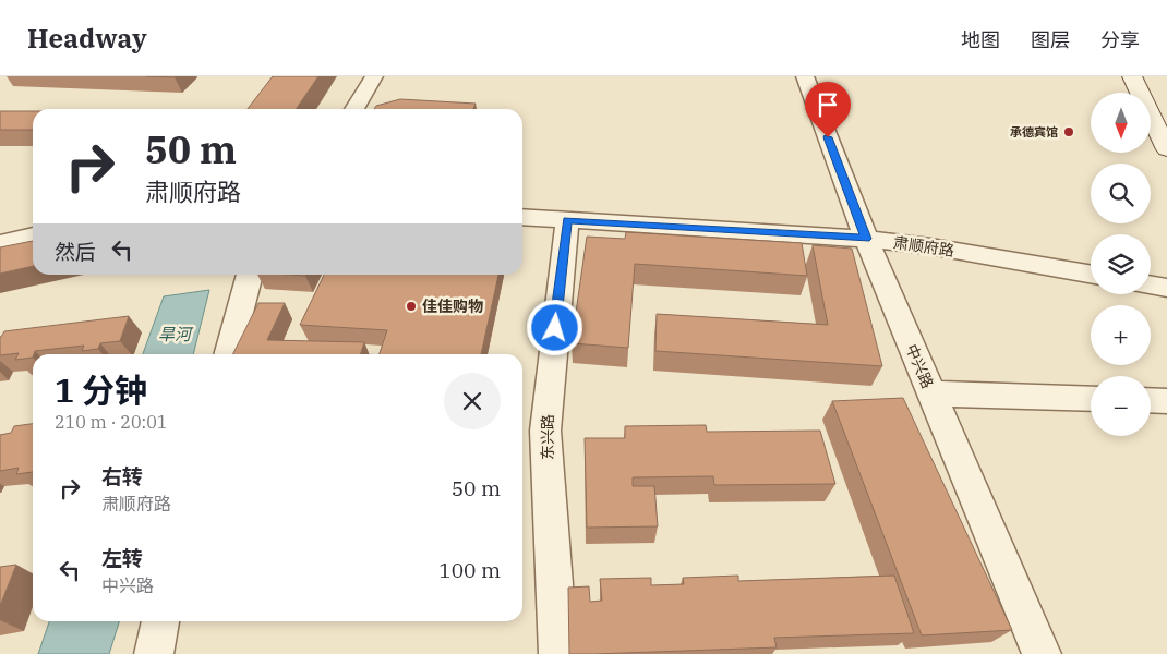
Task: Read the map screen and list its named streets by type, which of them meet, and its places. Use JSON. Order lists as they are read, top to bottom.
{
  "streets": {
    "street": ["肃顺府路", "中兴路", "东兴路"]
  },
  "crossings": [
    ["肃顺府路", "中兴路"],
    ["肃顺府路", "东兴路"]
  ],
  "water": ["旱河"],
  "places": ["承德宾馆", "佳佳购物"],
  "north": "bottom",
  "page": {
    "header": "Headway",
    "nav": ["地图", "图层", "分享"],
    "map_buttons": ["+", "−"],
    "turn": ["50 m", "肃顺府路"],
    "then": "然后",
    "heading": ["1 分钟", "210 m · 20:01"],
    "list": [
      {
        "name": "右转",
        "note": "肃顺府路",
        "value": "50 m"
      },
      {
        "name": "左转",
        "note": "中兴路",
        "value": "100 m"
      }
    ]
  }
}
